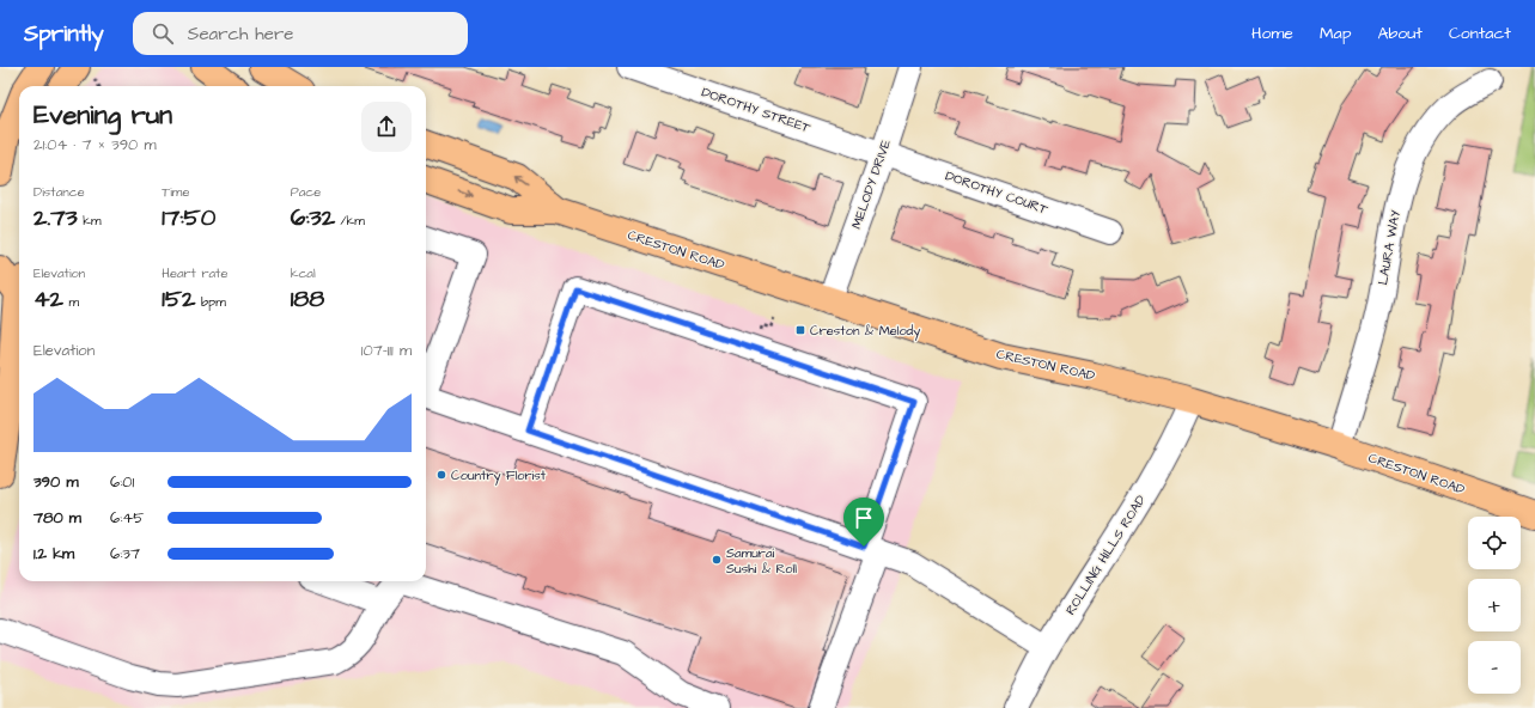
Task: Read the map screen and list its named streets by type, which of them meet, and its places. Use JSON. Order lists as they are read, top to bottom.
{
  "streets": {
    "main road": ["CRESTON ROAD"],
    "street": [
      "DOROTHY STREET",
      "MELODY DRIVE",
      "DOROTHY COURT",
      "LAURA WAY",
      "ROLLING HILLS ROAD"
    ]
  },
  "crossings": [
    ["DOROTHY STREET", "MELODY DRIVE"],
    ["DOROTHY STREET", "DOROTHY COURT"],
    ["MELODY DRIVE", "DOROTHY COURT"],
    ["MELODY DRIVE", "CRESTON ROAD"],
    ["LAURA WAY", "CRESTON ROAD"],
    ["CRESTON ROAD", "ROLLING HILLS ROAD"]
  ],
  "places": {
    "transit": ["Creston & Melody"],
    "other": ["Country Florist", "Samurai Sushi & Roll"]
  },
  "page": {
    "header": "Sprintly",
    "search": "Search here",
    "nav": [
      "Home",
      "Map",
      "About",
      "Contact"
    ],
    "heading": ["Evening run", "21:04 · 7 × 390 m"],
    "stats": [
      ["Distance", "2.73 km"],
      ["Time", "17:50"],
      ["Pace", "6:32 /km"],
      ["Elevation", "42 m"],
      ["Heart rate", "152 bpm"],
      ["kcal", "188"]
    ],
    "chart": ["Elevation", "107–111 m"],
    "list": [
      {
        "name": "390 m",
        "note": "6:01"
      },
      {
        "name": "780 m",
        "note": "6:45"
      },
      {
        "name": "1.2 km",
        "note": "6:37"
      }
    ],
    "map_buttons": ["+", "−"]
  }
}
